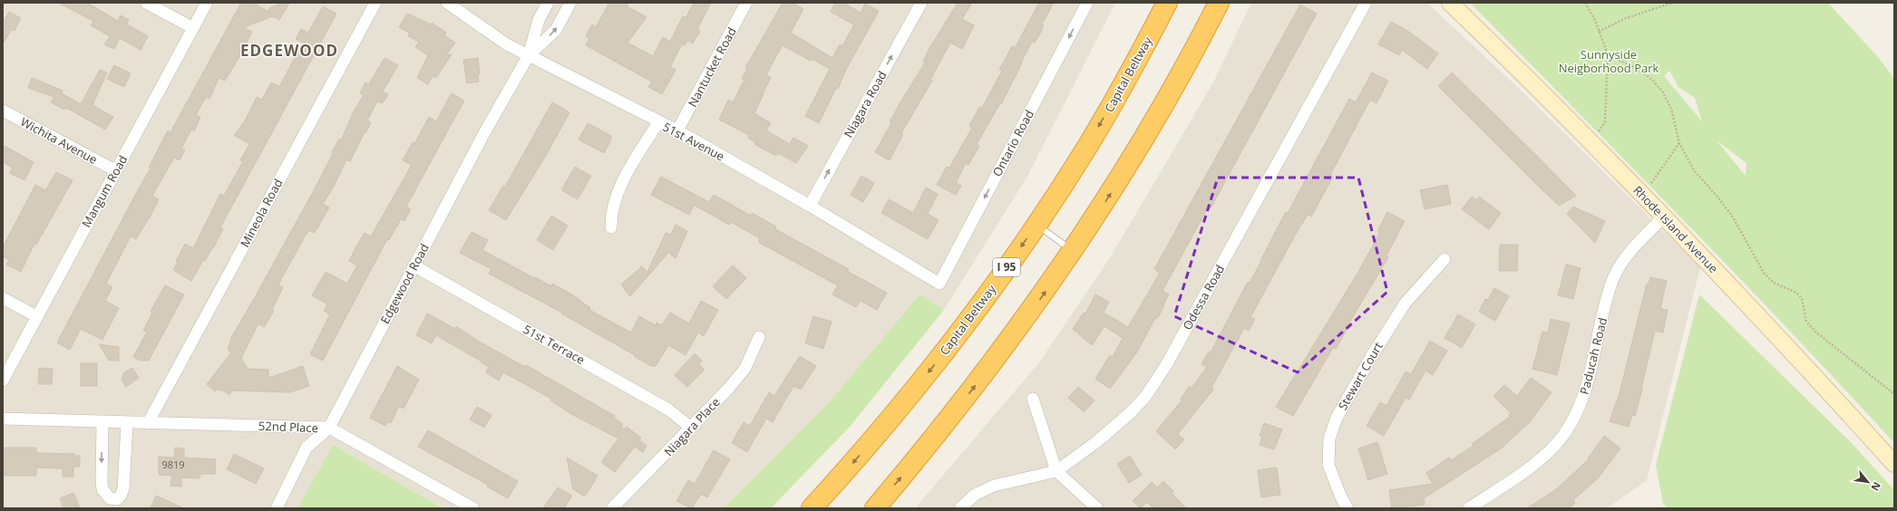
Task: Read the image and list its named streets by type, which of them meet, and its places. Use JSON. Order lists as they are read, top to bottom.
{
  "streets": {
    "highway": ["Capital Beltway", "I 95"],
    "street": [
      "Nantucket Road",
      "Niagara Road",
      "Wichita Avenue",
      "51st Avenue",
      "Ontario Road",
      "Mangum Road",
      "Mineola Road",
      "Rhode Island Avenue",
      "Edgewood Road",
      "Odessa Road",
      "51st Terrace",
      "Paducah Road",
      "Stewart Court",
      "52nd Place",
      "Niagara Place"
    ]
  },
  "crossings": [
    ["Nantucket Road", "51st Avenue"],
    ["Niagara Road", "51st Avenue"],
    ["Wichita Avenue", "Mangum Road"],
    ["51st Avenue", "Ontario Road"],
    ["51st Avenue", "Edgewood Road"],
    ["Mineola Road", "52nd Place"],
    ["Rhode Island Avenue", "Paducah Road"],
    ["Edgewood Road", "51st Terrace"],
    ["Edgewood Road", "52nd Place"],
    ["51st Terrace", "Niagara Place"]
  ],
  "one_way": ["Niagara Road", "Ontario Road"],
  "districts": ["EDGEWOOD"],
  "parks": ["Sunnyside Neigborhood Park"],
  "house_numbers": ["9819"],
  "north": "bottom right"
}
